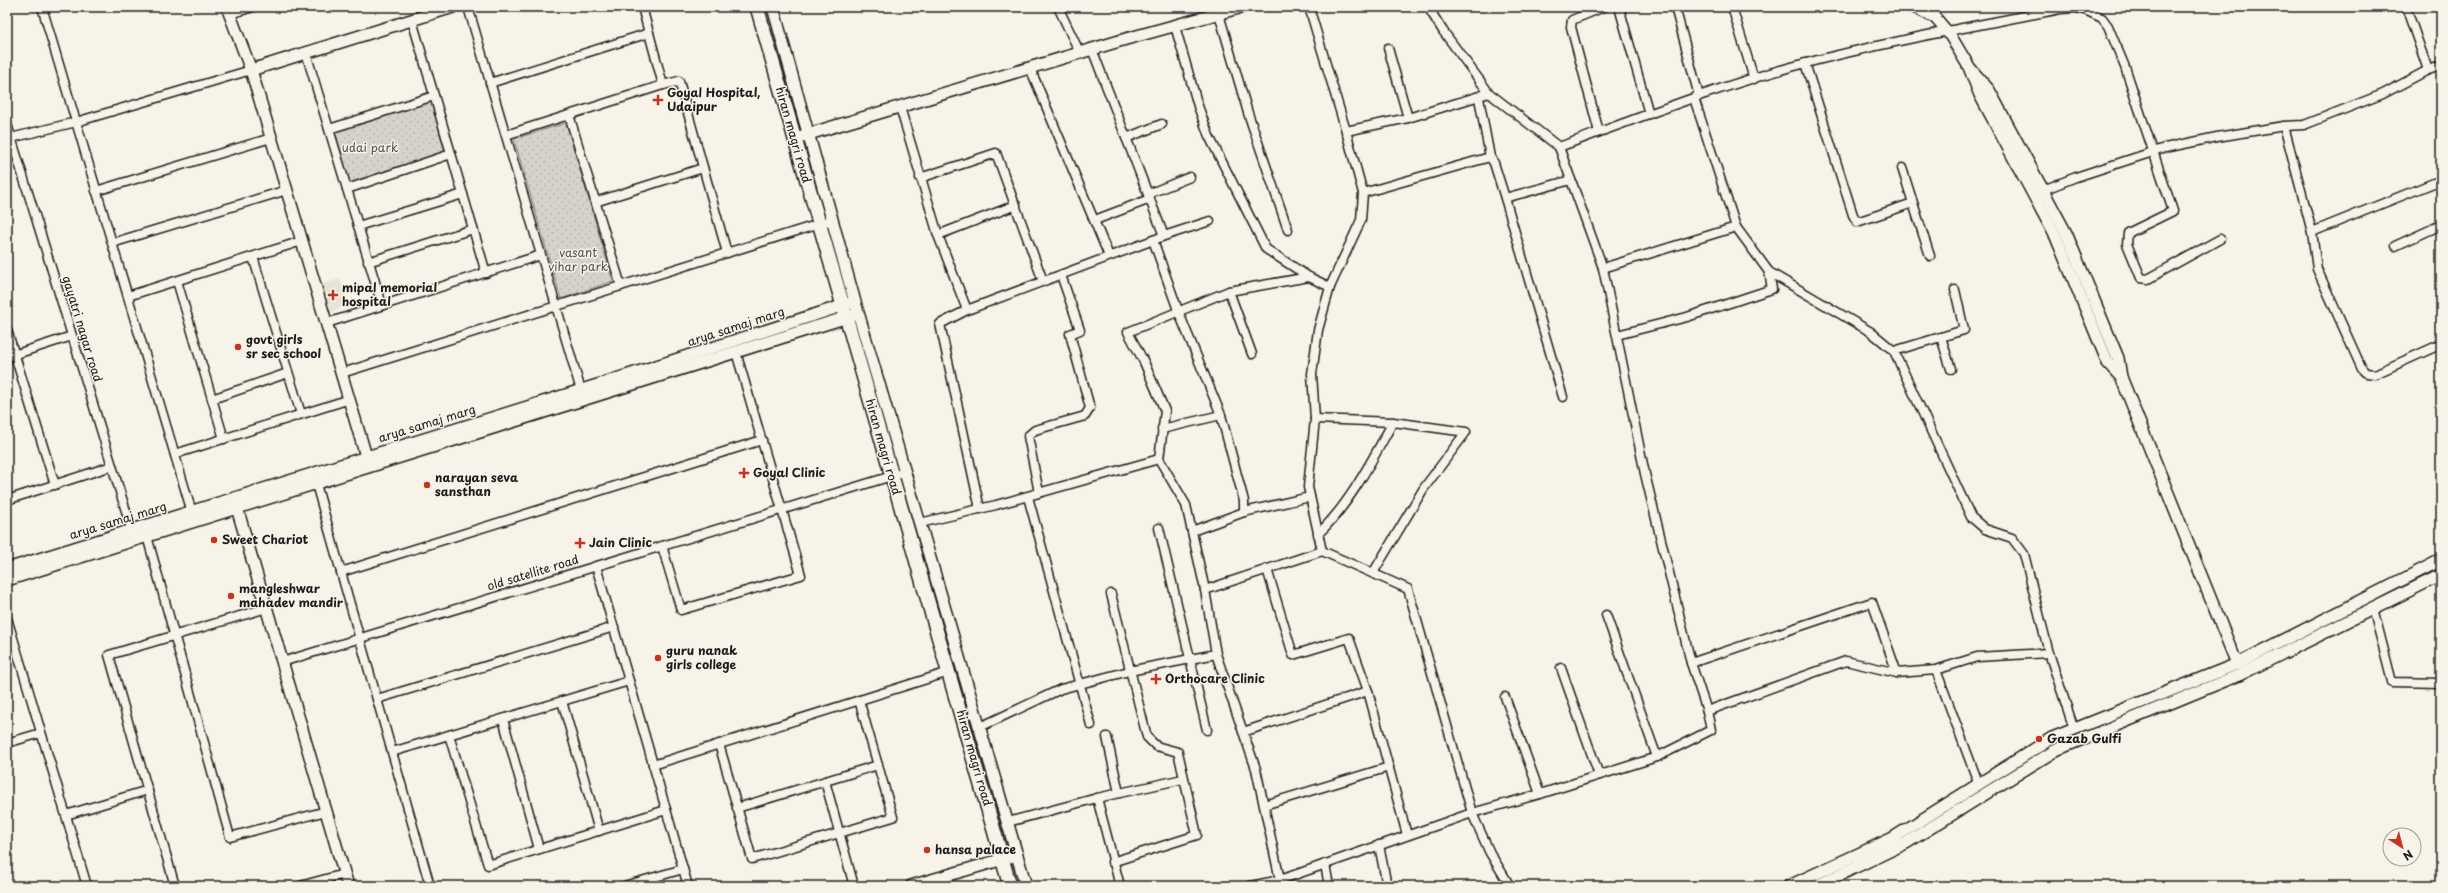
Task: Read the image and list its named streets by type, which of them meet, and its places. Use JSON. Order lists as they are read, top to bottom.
{
  "streets": {
    "main road": ["hiran magri road"],
    "street": ["arya samaj marg", "gayatri nagar road", "old satellite road"]
  },
  "crossings": [
    ["hiran magri road", "arya samaj marg"],
    ["hiran magri road", "old satellite road"],
    ["arya samaj marg", "gayatri nagar road"]
  ],
  "parks": ["udai park", "vasant vihar park"],
  "places": {
    "health": [
      "Goyal Hospital, Udaipur",
      "mipal memorial hospital",
      "Goyal Clinic",
      "Jain Clinic",
      "Orthocare Clinic"
    ],
    "other": [
      "govt girls sr sec school",
      "narayan seva sansthan",
      "Sweet Chariot",
      "mangleshwar mahadev mandir",
      "guru nanak girls college",
      "Gazab Gulfi",
      "hansa palace"
    ]
  },
  "north": "bottom right"
}
